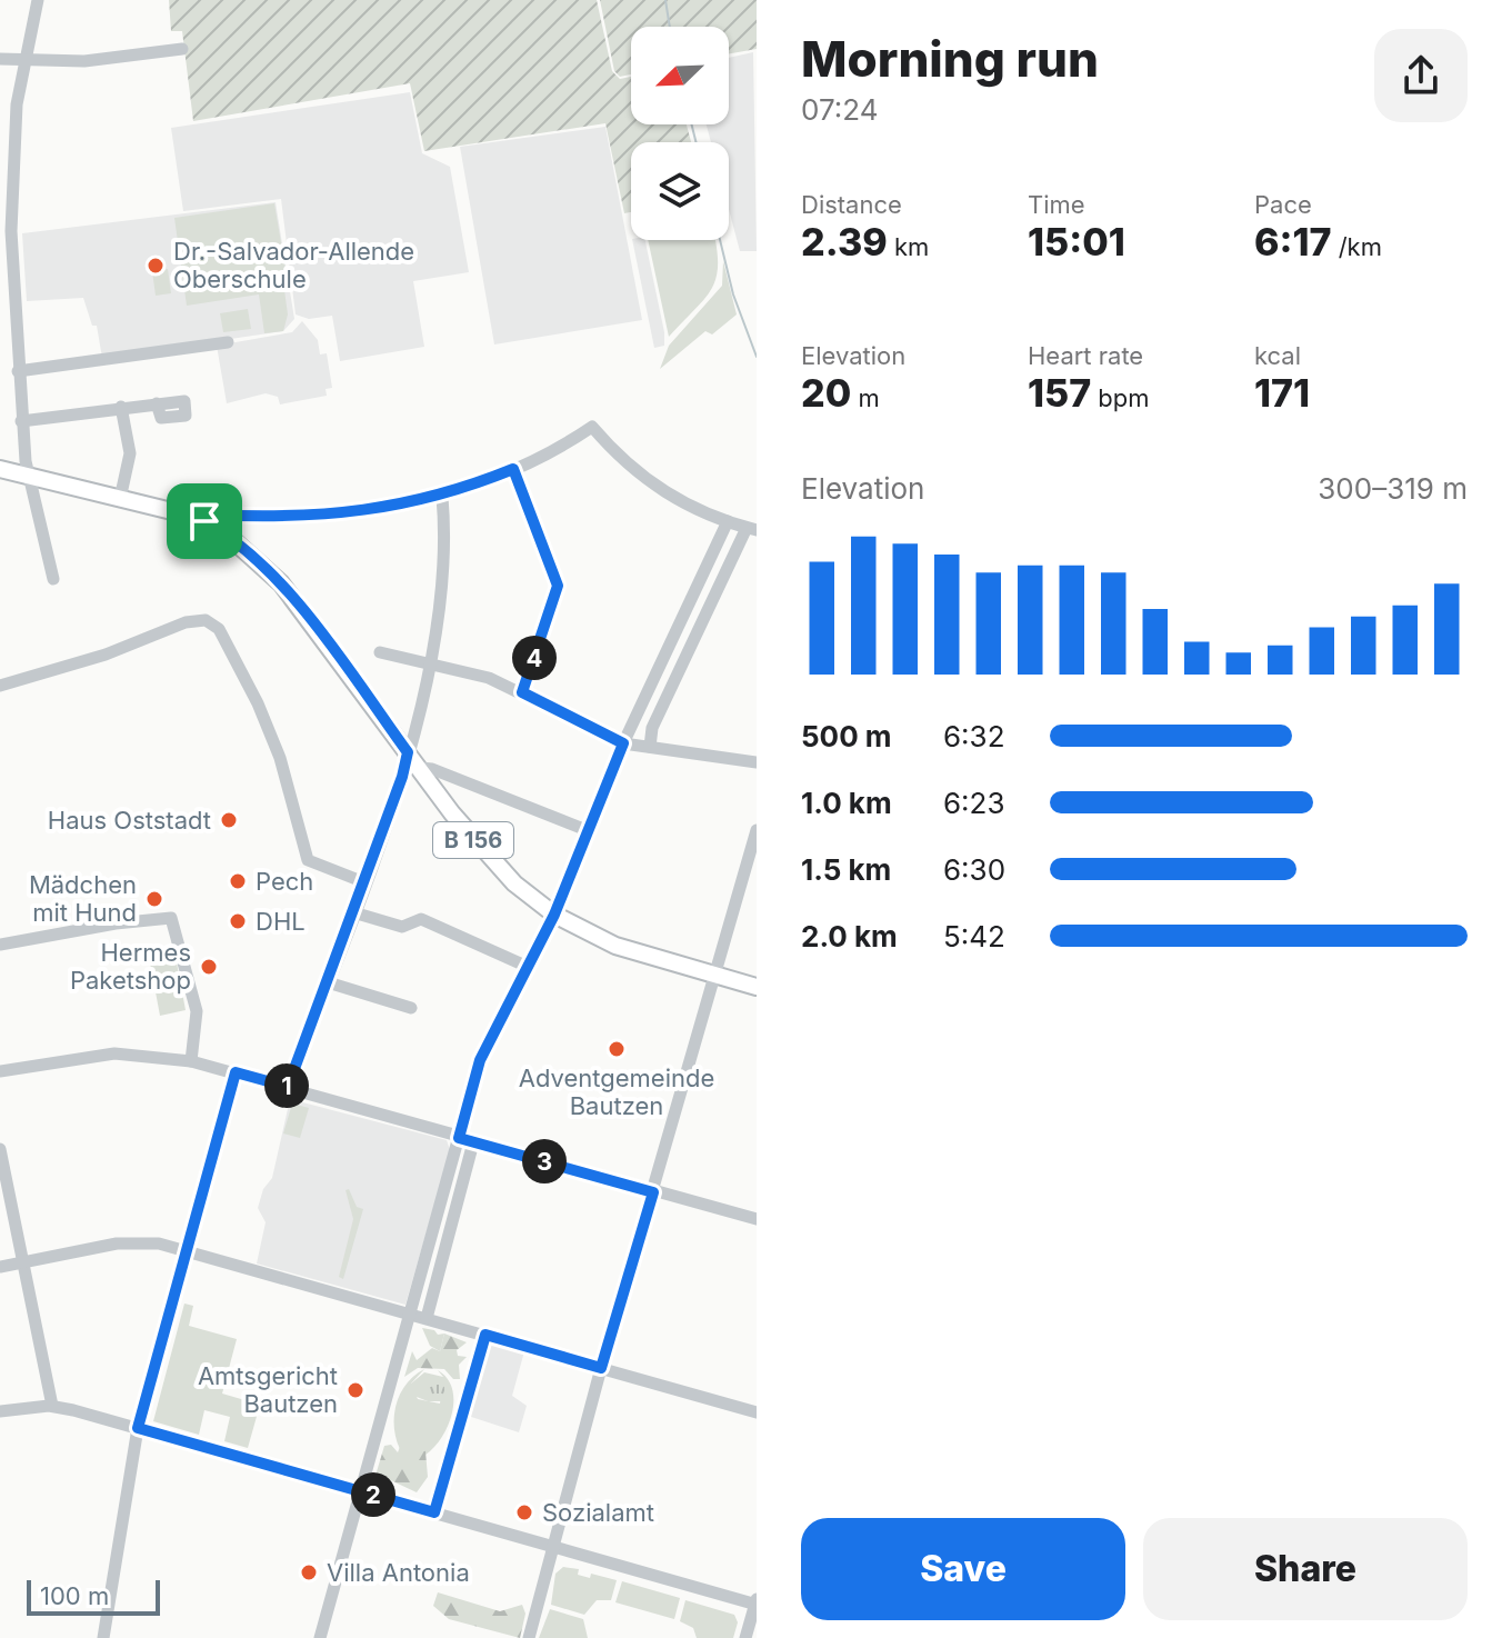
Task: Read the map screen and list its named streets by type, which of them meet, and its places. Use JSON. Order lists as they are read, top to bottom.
{
  "streets": {
    "main road": ["B 156"]
  },
  "places": [
    "Dr.-Salvador-Allende Oberschule",
    "Haus Oststadt",
    "Pech",
    "Mädchen mit Hund",
    "DHL",
    "Hermes Paketshop",
    "Adventgemeinde Bautzen",
    "Amtsgericht Bautzen",
    "Sozialamt",
    "Villa Antonia"
  ],
  "scale_bar": "100 m",
  "north": "bottom left",
  "page": {
    "heading": ["Morning run", "07:24"],
    "stats": [
      ["Distance", "2.39 km"],
      ["Time", "15:01"],
      ["Pace", "6:17 /km"],
      ["Elevation", "20 m"],
      ["Heart rate", "157 bpm"],
      ["kcal", "171"]
    ],
    "chart": ["Elevation", "300–319 m"],
    "pins": [
      "4",
      "1",
      "3",
      "2"
    ],
    "list": [
      {
        "name": "500 m",
        "note": "6:32"
      },
      {
        "name": "1.0 km",
        "note": "6:23"
      },
      {
        "name": "1.5 km",
        "note": "6:30"
      },
      {
        "name": "2.0 km",
        "note": "5:42"
      }
    ],
    "buttons": ["Save", "Share"],
    "scale": "100 m"
  }
}
